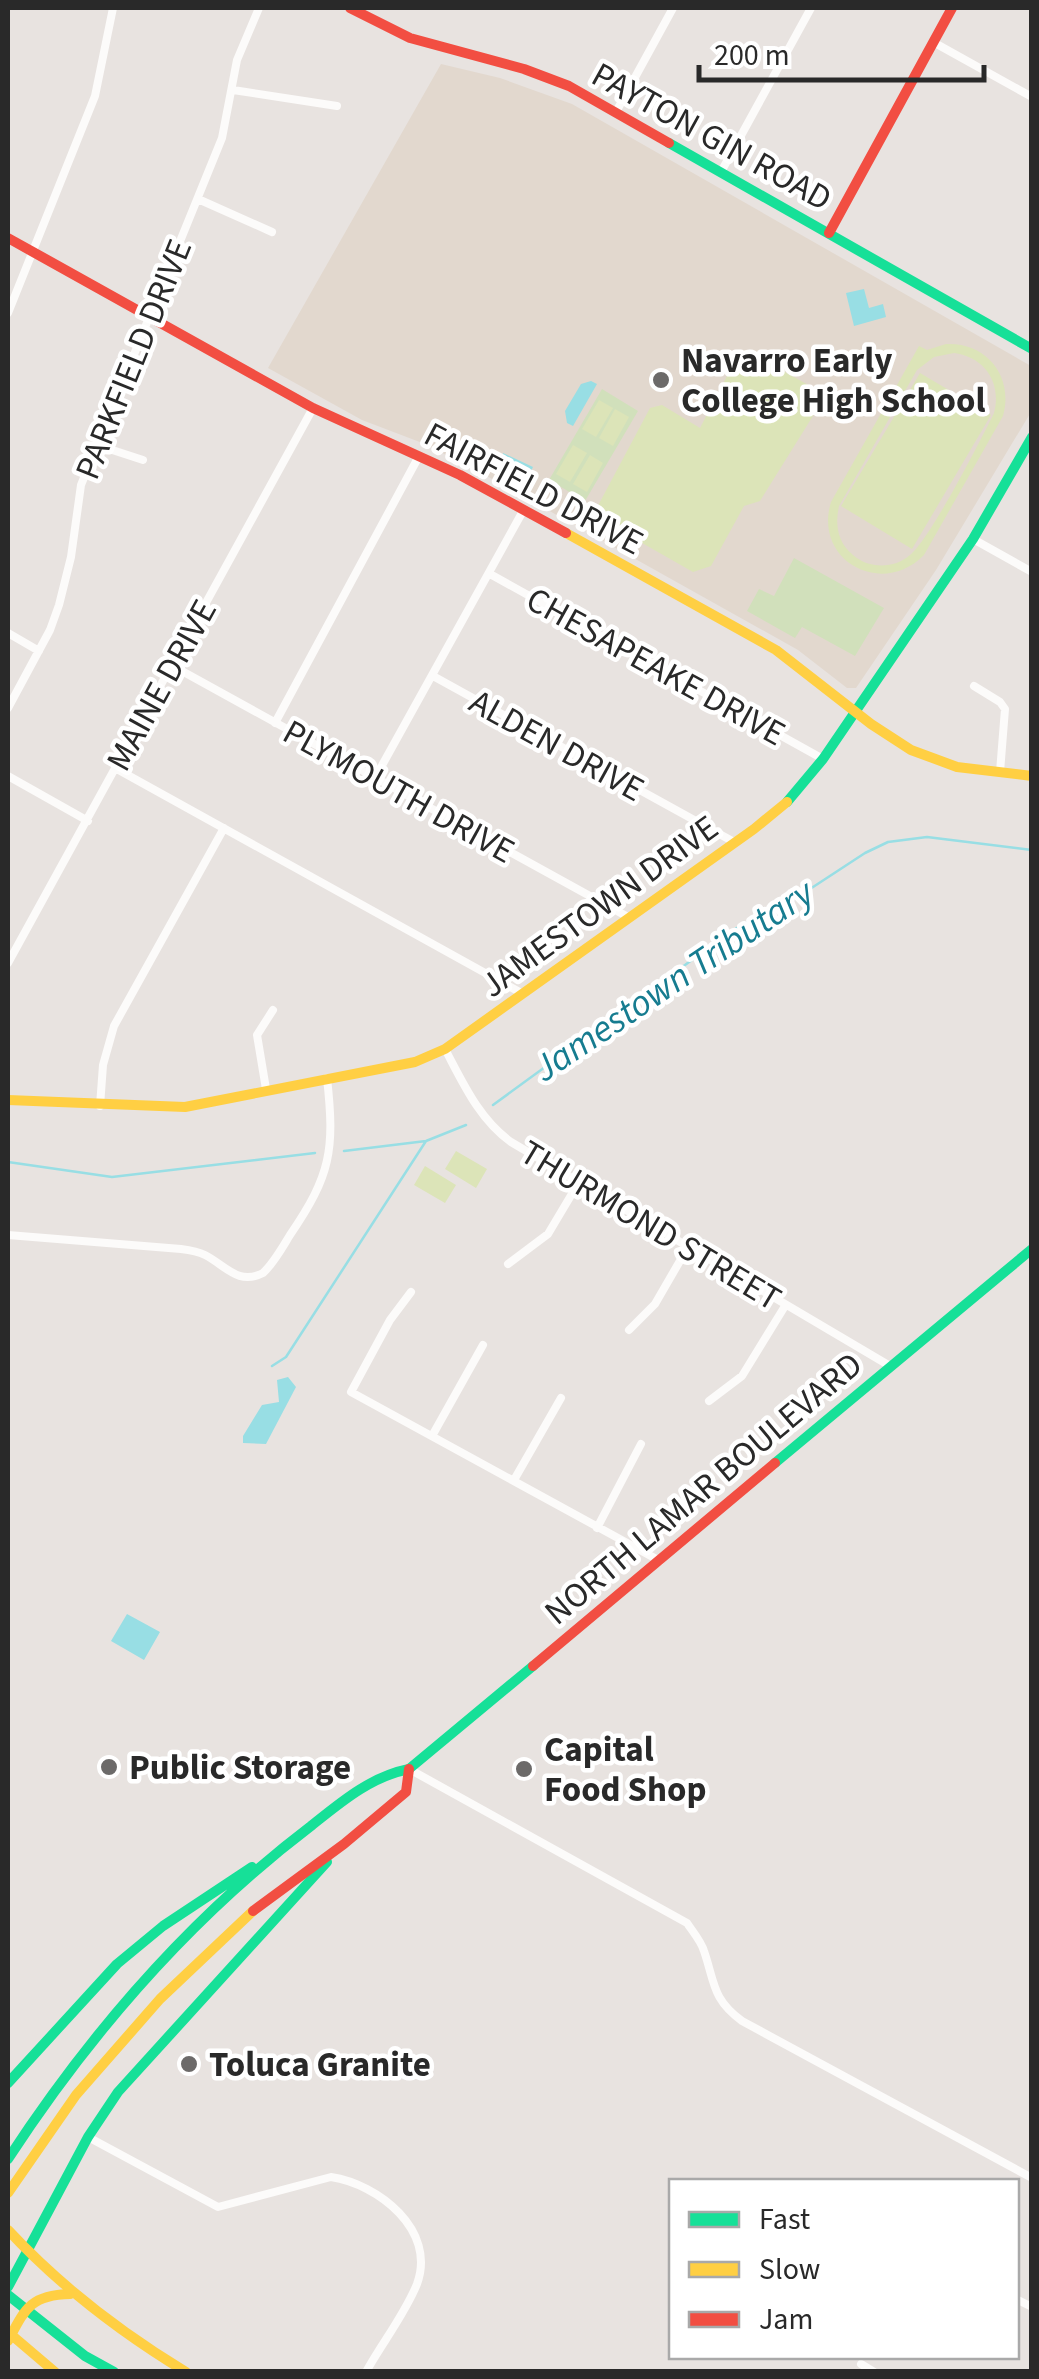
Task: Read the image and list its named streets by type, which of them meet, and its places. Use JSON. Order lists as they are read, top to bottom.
{
  "streets": {
    "main road": [
      "PAYTON GIN ROAD",
      "FAIRFIELD DRIVE",
      "JAMESTOWN DRIVE",
      "NORTH LAMAR BOULEVARD"
    ],
    "street": [
      "PARKFIELD DRIVE",
      "CHESAPEAKE DRIVE",
      "MAINE DRIVE",
      "ALDEN DRIVE",
      "PLYMOUTH DRIVE",
      "THURMOND STREET"
    ]
  },
  "crossings": [
    ["PARKFIELD DRIVE", "FAIRFIELD DRIVE"],
    ["FAIRFIELD DRIVE", "MAINE DRIVE"],
    ["FAIRFIELD DRIVE", "JAMESTOWN DRIVE"],
    ["CHESAPEAKE DRIVE", "JAMESTOWN DRIVE"],
    ["MAINE DRIVE", "PLYMOUTH DRIVE"],
    ["ALDEN DRIVE", "JAMESTOWN DRIVE"],
    ["PLYMOUTH DRIVE", "JAMESTOWN DRIVE"],
    ["JAMESTOWN DRIVE", "THURMOND STREET"],
    ["THURMOND STREET", "NORTH LAMAR BOULEVARD"]
  ],
  "water": ["Jamestown Tributary"],
  "places": [
    "Navarro Early College High School",
    "Public Storage",
    "Capital Food Shop",
    "Toluca Granite"
  ],
  "legend": ["Fast", "Slow", "Jam"],
  "scale_bar": "200 m"
}
